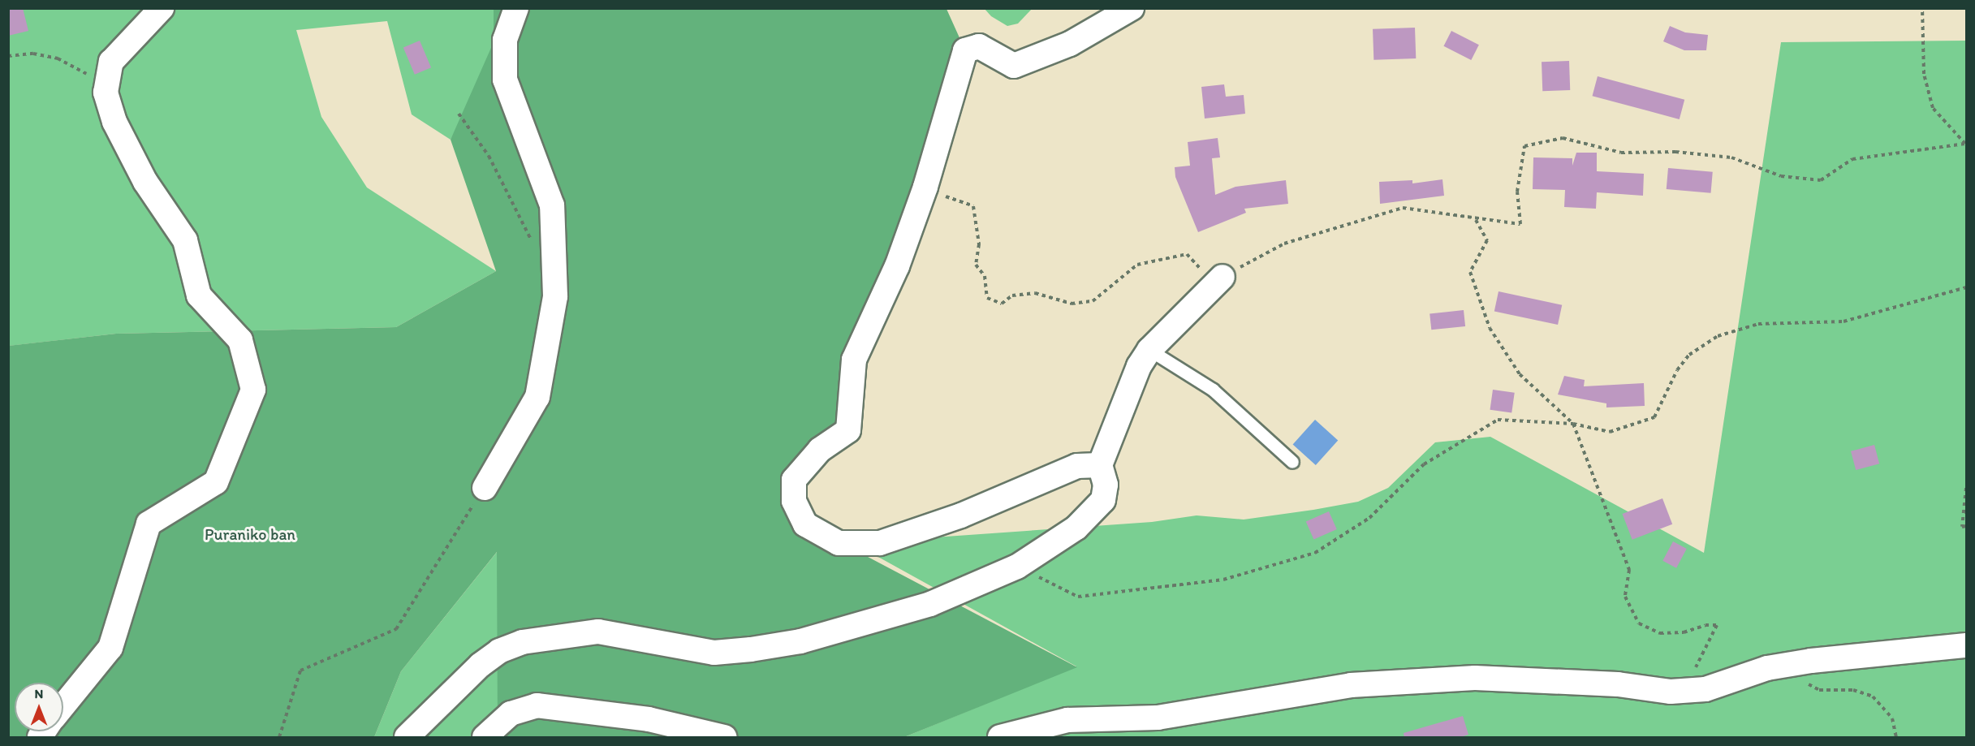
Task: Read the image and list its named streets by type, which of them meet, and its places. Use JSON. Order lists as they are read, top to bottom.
{
  "parks": ["Puraniko ban"],
  "north": "top"
}
